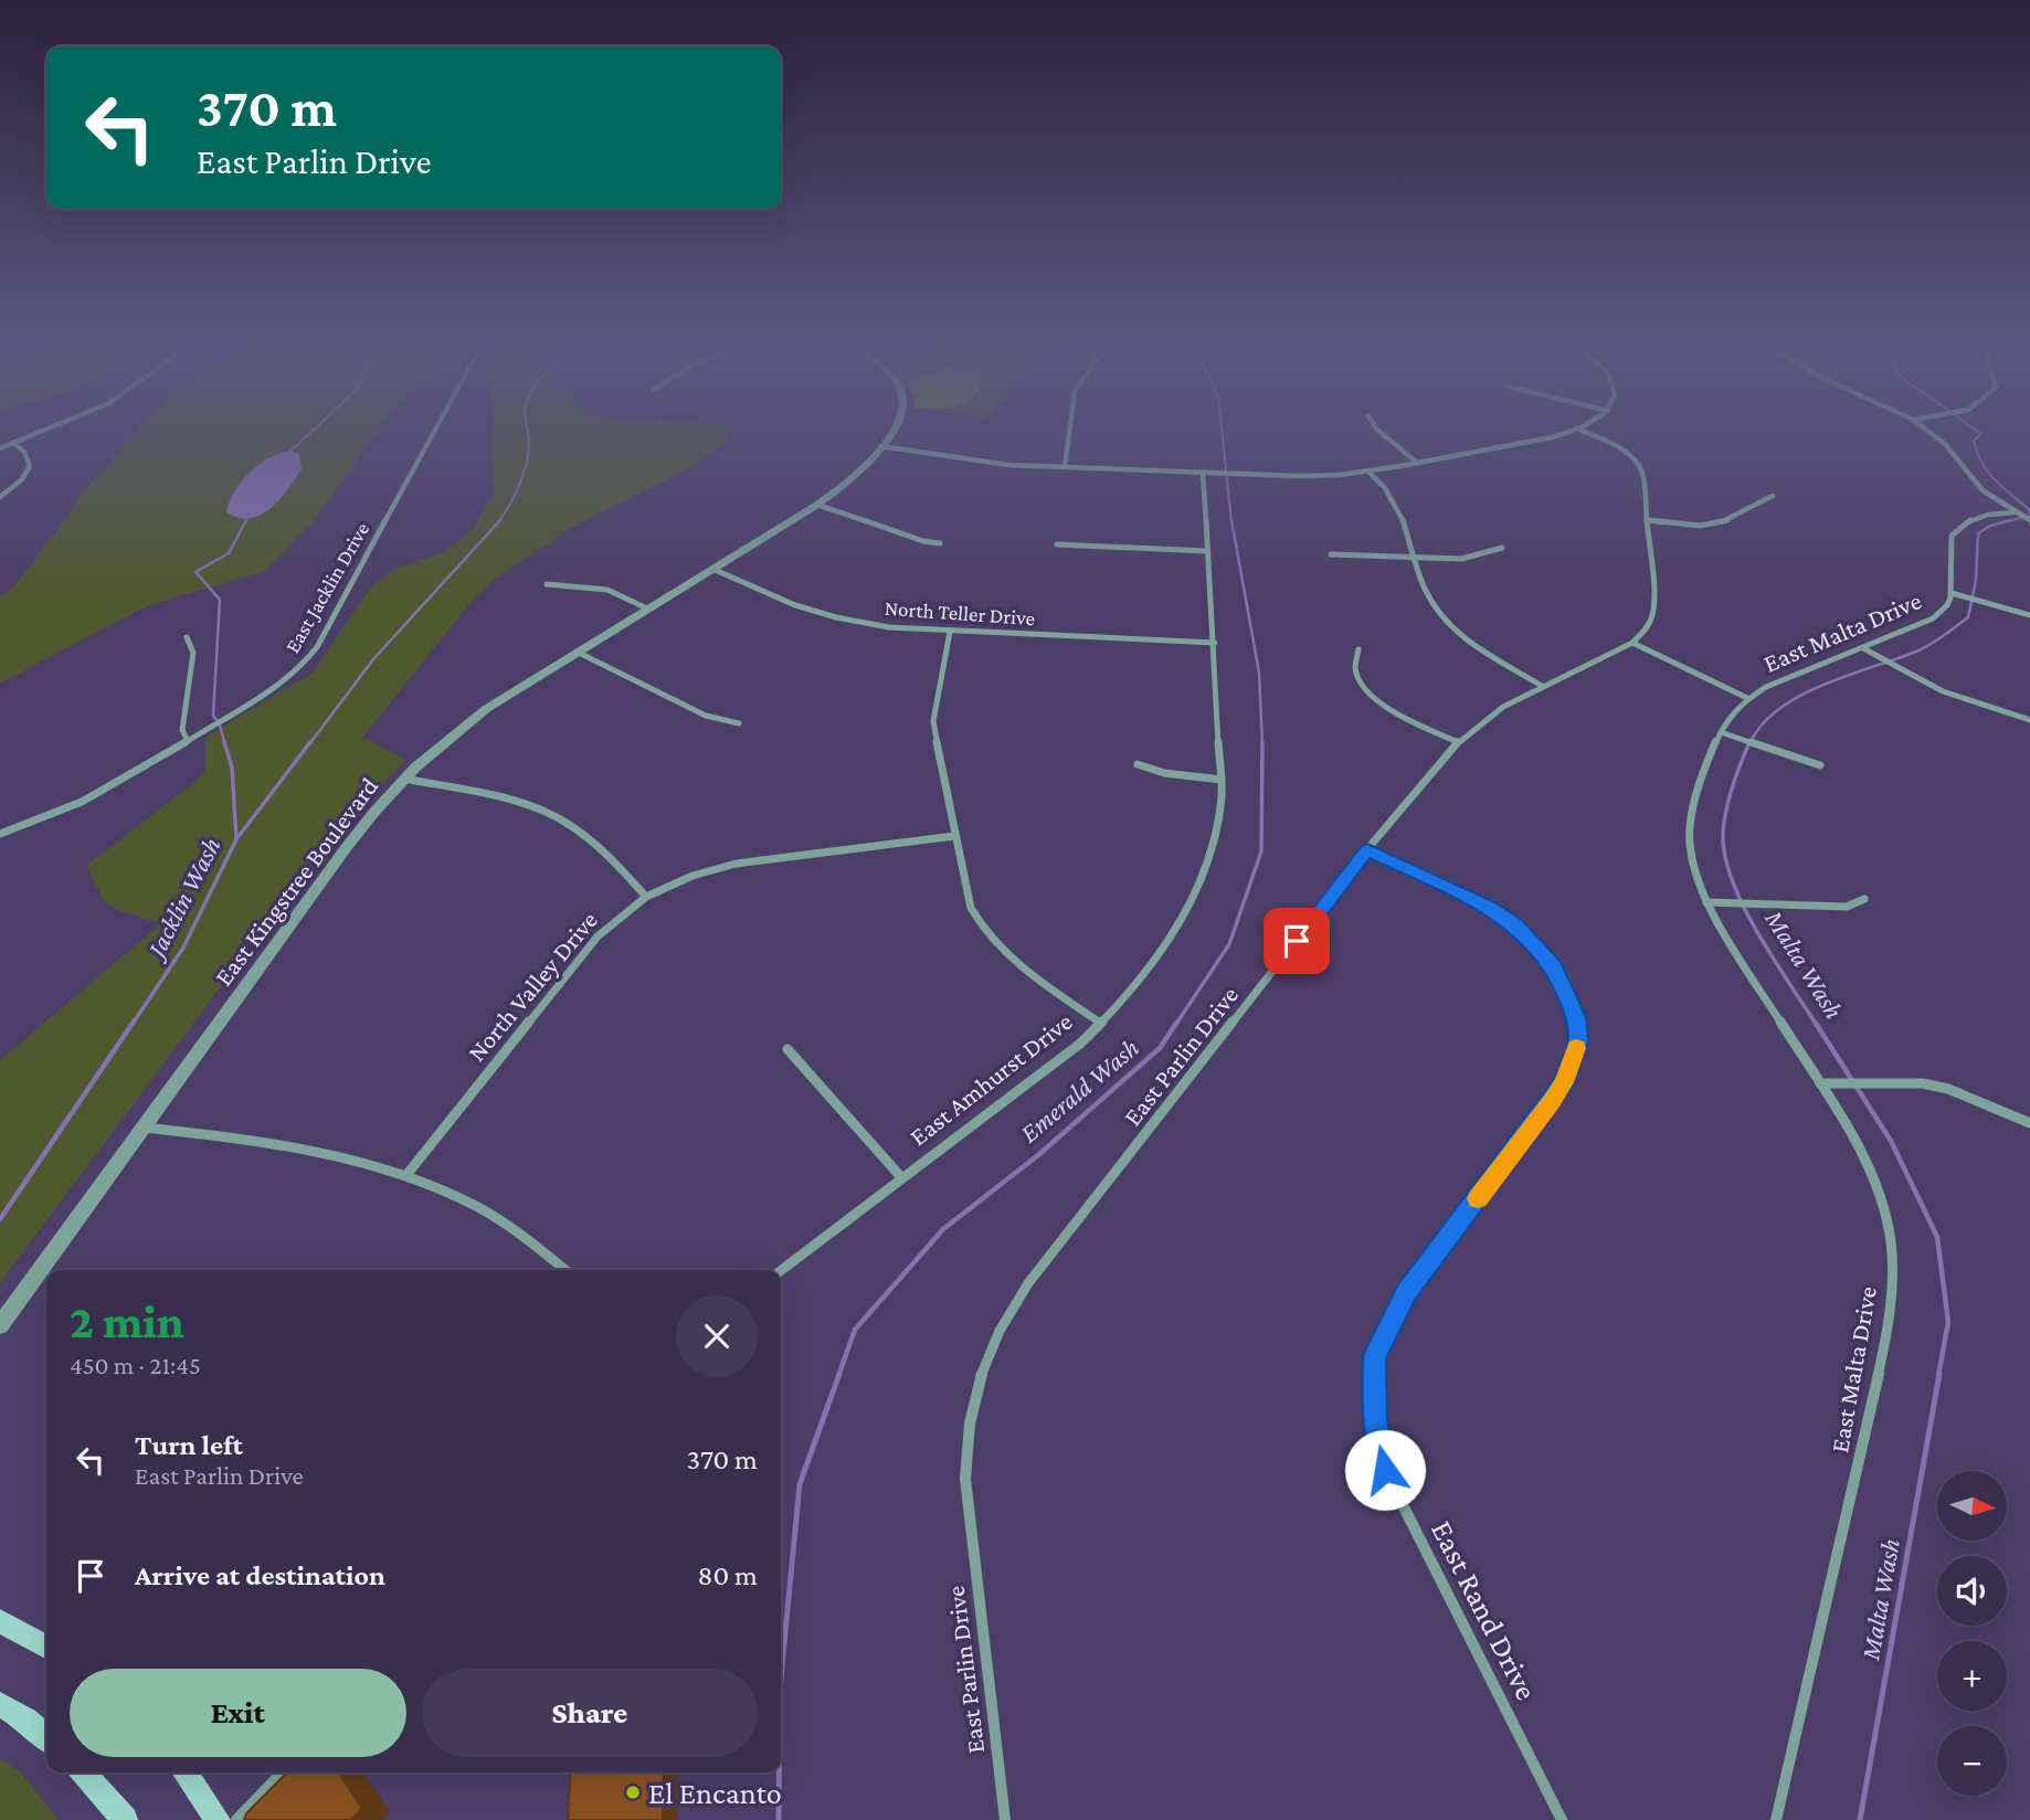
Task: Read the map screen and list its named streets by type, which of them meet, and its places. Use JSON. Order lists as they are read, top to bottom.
{
  "streets": {
    "street": [
      "East Jacklin Drive",
      "North Teller Drive",
      "East Malta Drive",
      "East Kingstree Boulevard",
      "North Valley Drive",
      "East Parlin Drive",
      "East Amhurst Drive",
      "East Rand Drive"
    ]
  },
  "crossings": [
    ["North Teller Drive", "East Kingstree Boulevard"],
    ["North Teller Drive", "East Amhurst Drive"],
    ["East Parlin Drive", "East Rand Drive"]
  ],
  "water": ["Jacklin Wash", "Malta Wash", "Emerald Wash"],
  "places": ["El Encanto"],
  "north": "right",
  "page": {
    "turn": ["370 m", "East Parlin Drive"],
    "heading": ["2 min", "450 m · 21:45"],
    "list": [
      {
        "name": "Turn left",
        "note": "East Parlin Drive",
        "value": "370 m"
      },
      {
        "name": "Arrive at destination",
        "value": "80 m"
      }
    ],
    "map_buttons": ["+", "−"],
    "buttons": ["Exit", "Share"]
  }
}
